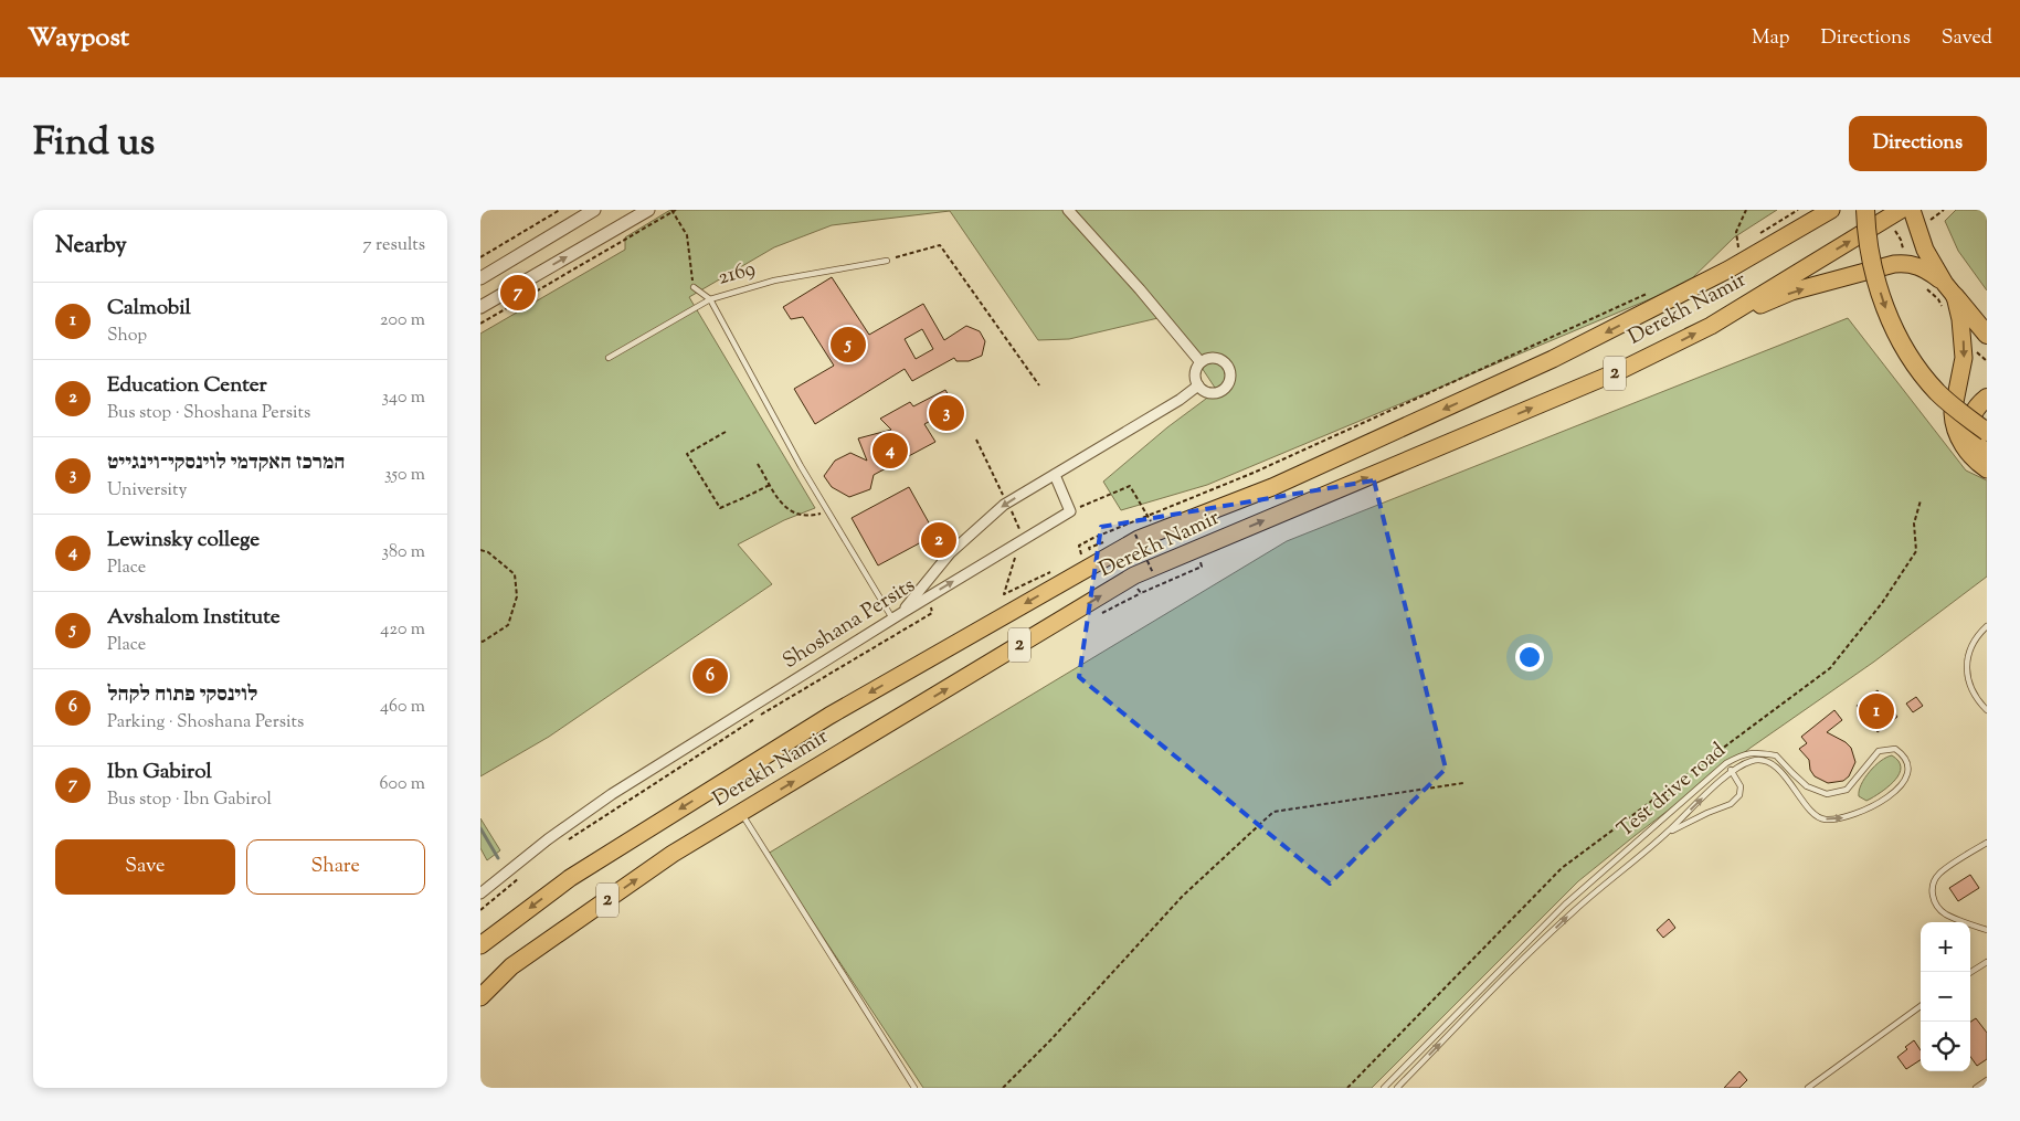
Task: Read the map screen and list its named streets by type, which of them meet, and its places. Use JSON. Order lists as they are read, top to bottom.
{
  "streets": {
    "highway": ["Derekh Namir", "2"],
    "street": ["Shoshana Persits"],
    "lane": ["2169", "Test drive road"]
  },
  "page": {
    "header": "Waypost",
    "nav": ["Map", "Directions", "Saved"],
    "title": "Find us",
    "buttons": [
      "Directions",
      ["Save", "Share"]
    ],
    "heading": ["Nearby", "7 results"],
    "pins": [
      "7",
      "5",
      "3",
      "4",
      "2",
      "6",
      "1"
    ],
    "list": [
      {
        "mark": "1",
        "name": "Calmobil",
        "note": "Shop",
        "value": "200 m"
      },
      {
        "mark": "2",
        "name": "Education Center",
        "note": "Bus stop · Shoshana Persits",
        "value": "340 m"
      },
      {
        "mark": "3",
        "name": "המרכז האקדמי לוינסקי־וינגייט",
        "note": "University",
        "value": "350 m"
      },
      {
        "mark": "4",
        "name": "Lewinsky college",
        "note": "Place",
        "value": "380 m"
      },
      {
        "mark": "5",
        "name": "Avshalom Institute",
        "note": "Place",
        "value": "420 m"
      },
      {
        "mark": "6",
        "name": "לוינסקי פתוח לקהל",
        "note": "Parking · Shoshana Persits",
        "value": "460 m"
      },
      {
        "mark": "7",
        "name": "Ibn Gabirol",
        "note": "Bus stop · Ibn Gabirol",
        "value": "600 m"
      }
    ],
    "map_buttons": ["+", "−"]
  }
}
